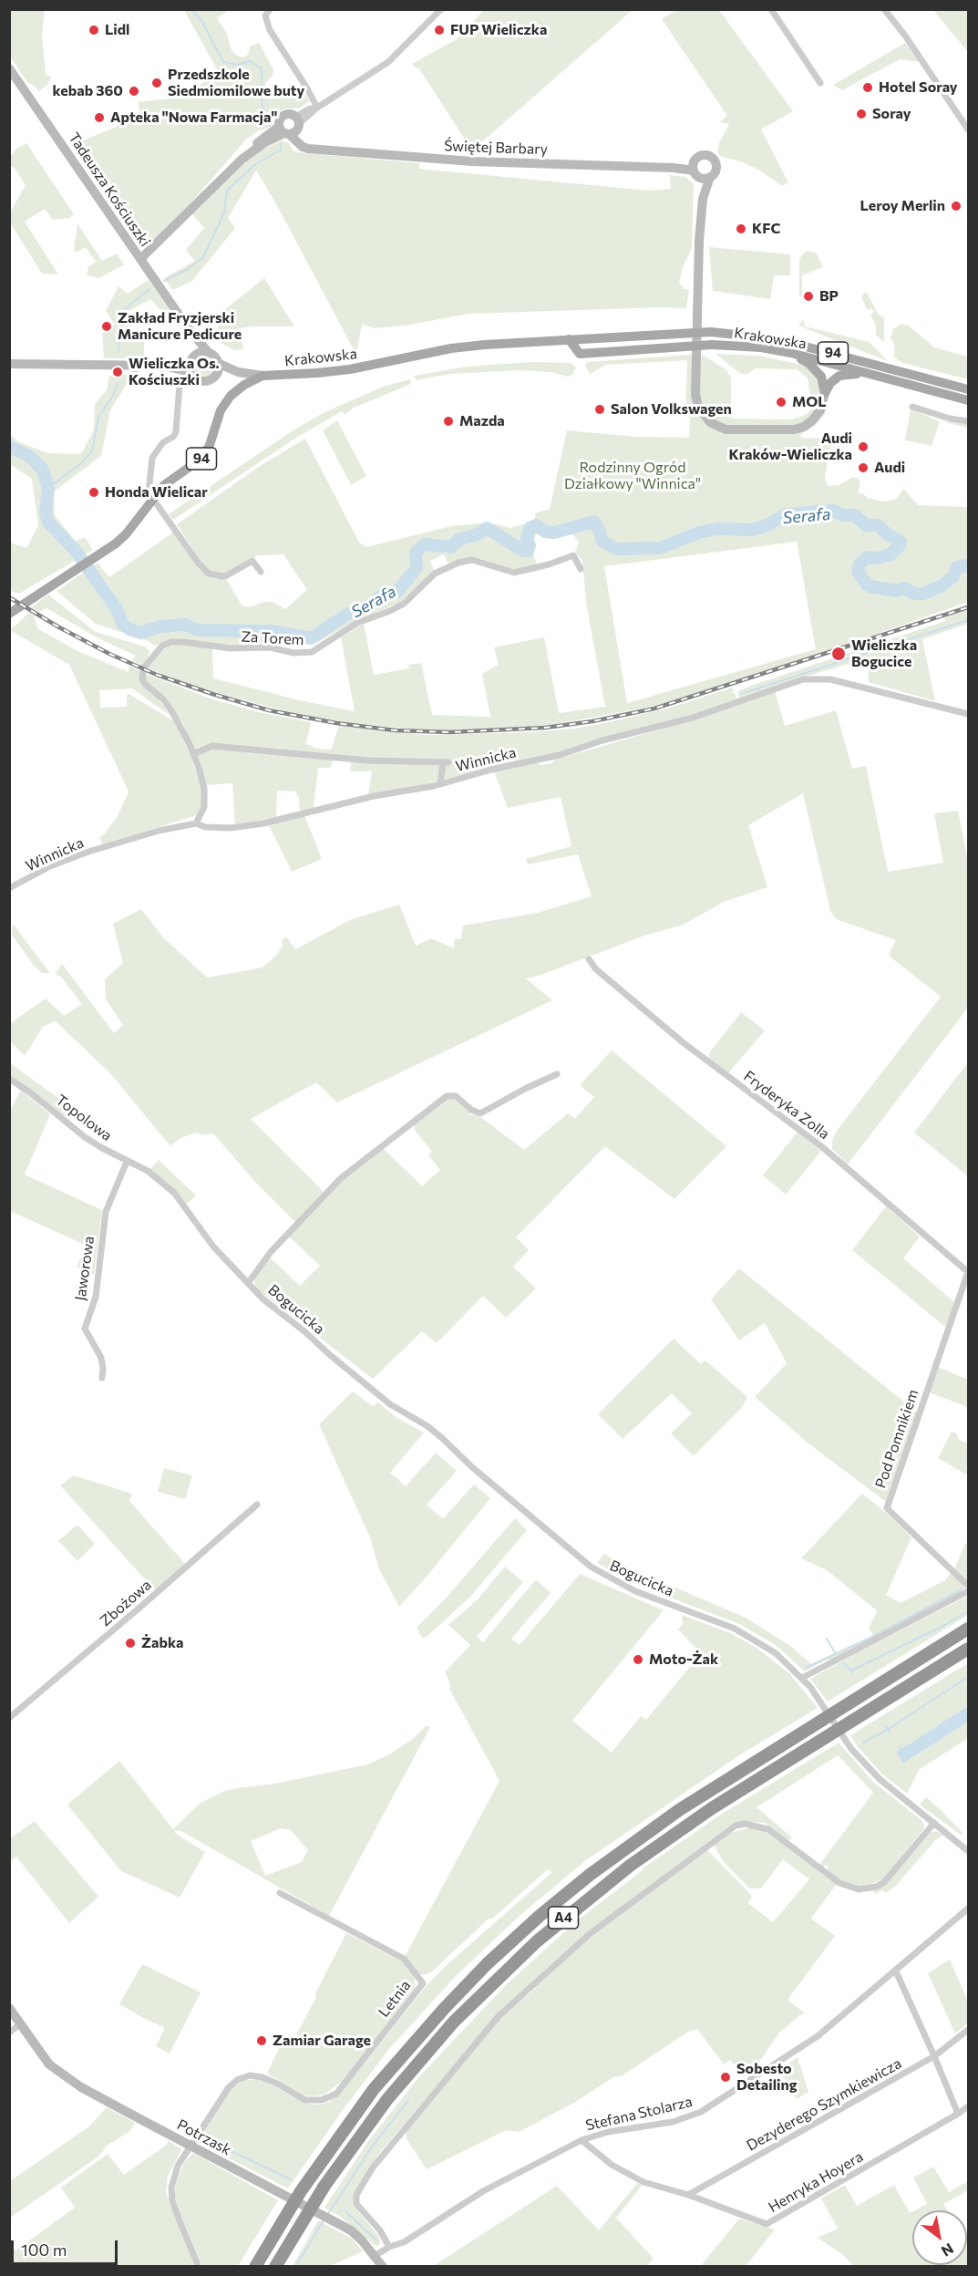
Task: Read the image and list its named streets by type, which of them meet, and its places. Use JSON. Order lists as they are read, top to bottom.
{
  "streets": {
    "highway": ["A4"],
    "main road": ["Krakowska", "94"],
    "street": [
      "Świętej Barbary",
      "Tadeusza Kościuszki",
      "Za Torem",
      "Winnicka",
      "Fryderyka Zolla",
      "Topolowa",
      "Jaworowa",
      "Bogucicka",
      "Pod Pomnikiem",
      "Zbożowa",
      "Letnia",
      "Dezyderego Szymkiewicza",
      "Stefana Stolarza",
      "Potrzask",
      "Henryka Hoyera"
    ]
  },
  "crossings": [
    ["Tadeusza Kościuszki", "Krakowska"],
    ["Krakowska", "94"],
    ["Za Torem", "Winnicka"],
    ["Fryderyka Zolla", "Pod Pomnikiem"],
    ["Topolowa", "Jaworowa"],
    ["Topolowa", "Bogucicka"],
    ["Letnia", "Potrzask"],
    ["Dezyderego Szymkiewicza", "Henryka Hoyera"],
    ["Stefana Stolarza", "Potrzask"],
    ["Stefana Stolarza", "Henryka Hoyera"]
  ],
  "water": ["Serafa"],
  "parks": ["Rodzinny Ogród Działkowy \"Winnica\""],
  "places": [
    "Lidl",
    "FUP Wieliczka",
    "Przedszkole Siedmiomilowe buty",
    "Hotel Soray",
    "kebab 360",
    "Soray",
    "Apteka \"Nowa Farmacja\"",
    "Leroy Merlin",
    "KFC",
    "BP",
    "Zakład Fryzjerski Manicure Pedicure",
    "Wieliczka Os. Kościuszki",
    "MOL",
    "Salon Volkswagen",
    "Mazda",
    "Audi Kraków-Wieliczka",
    "Audi",
    "Honda Wielicar",
    "Wieliczka Bogucice",
    "Żabka",
    "Moto-Żak",
    "Zamiar Garage",
    "Sobesto Detailing"
  ],
  "scale_bar": "100 m",
  "north": "bottom right"
}
